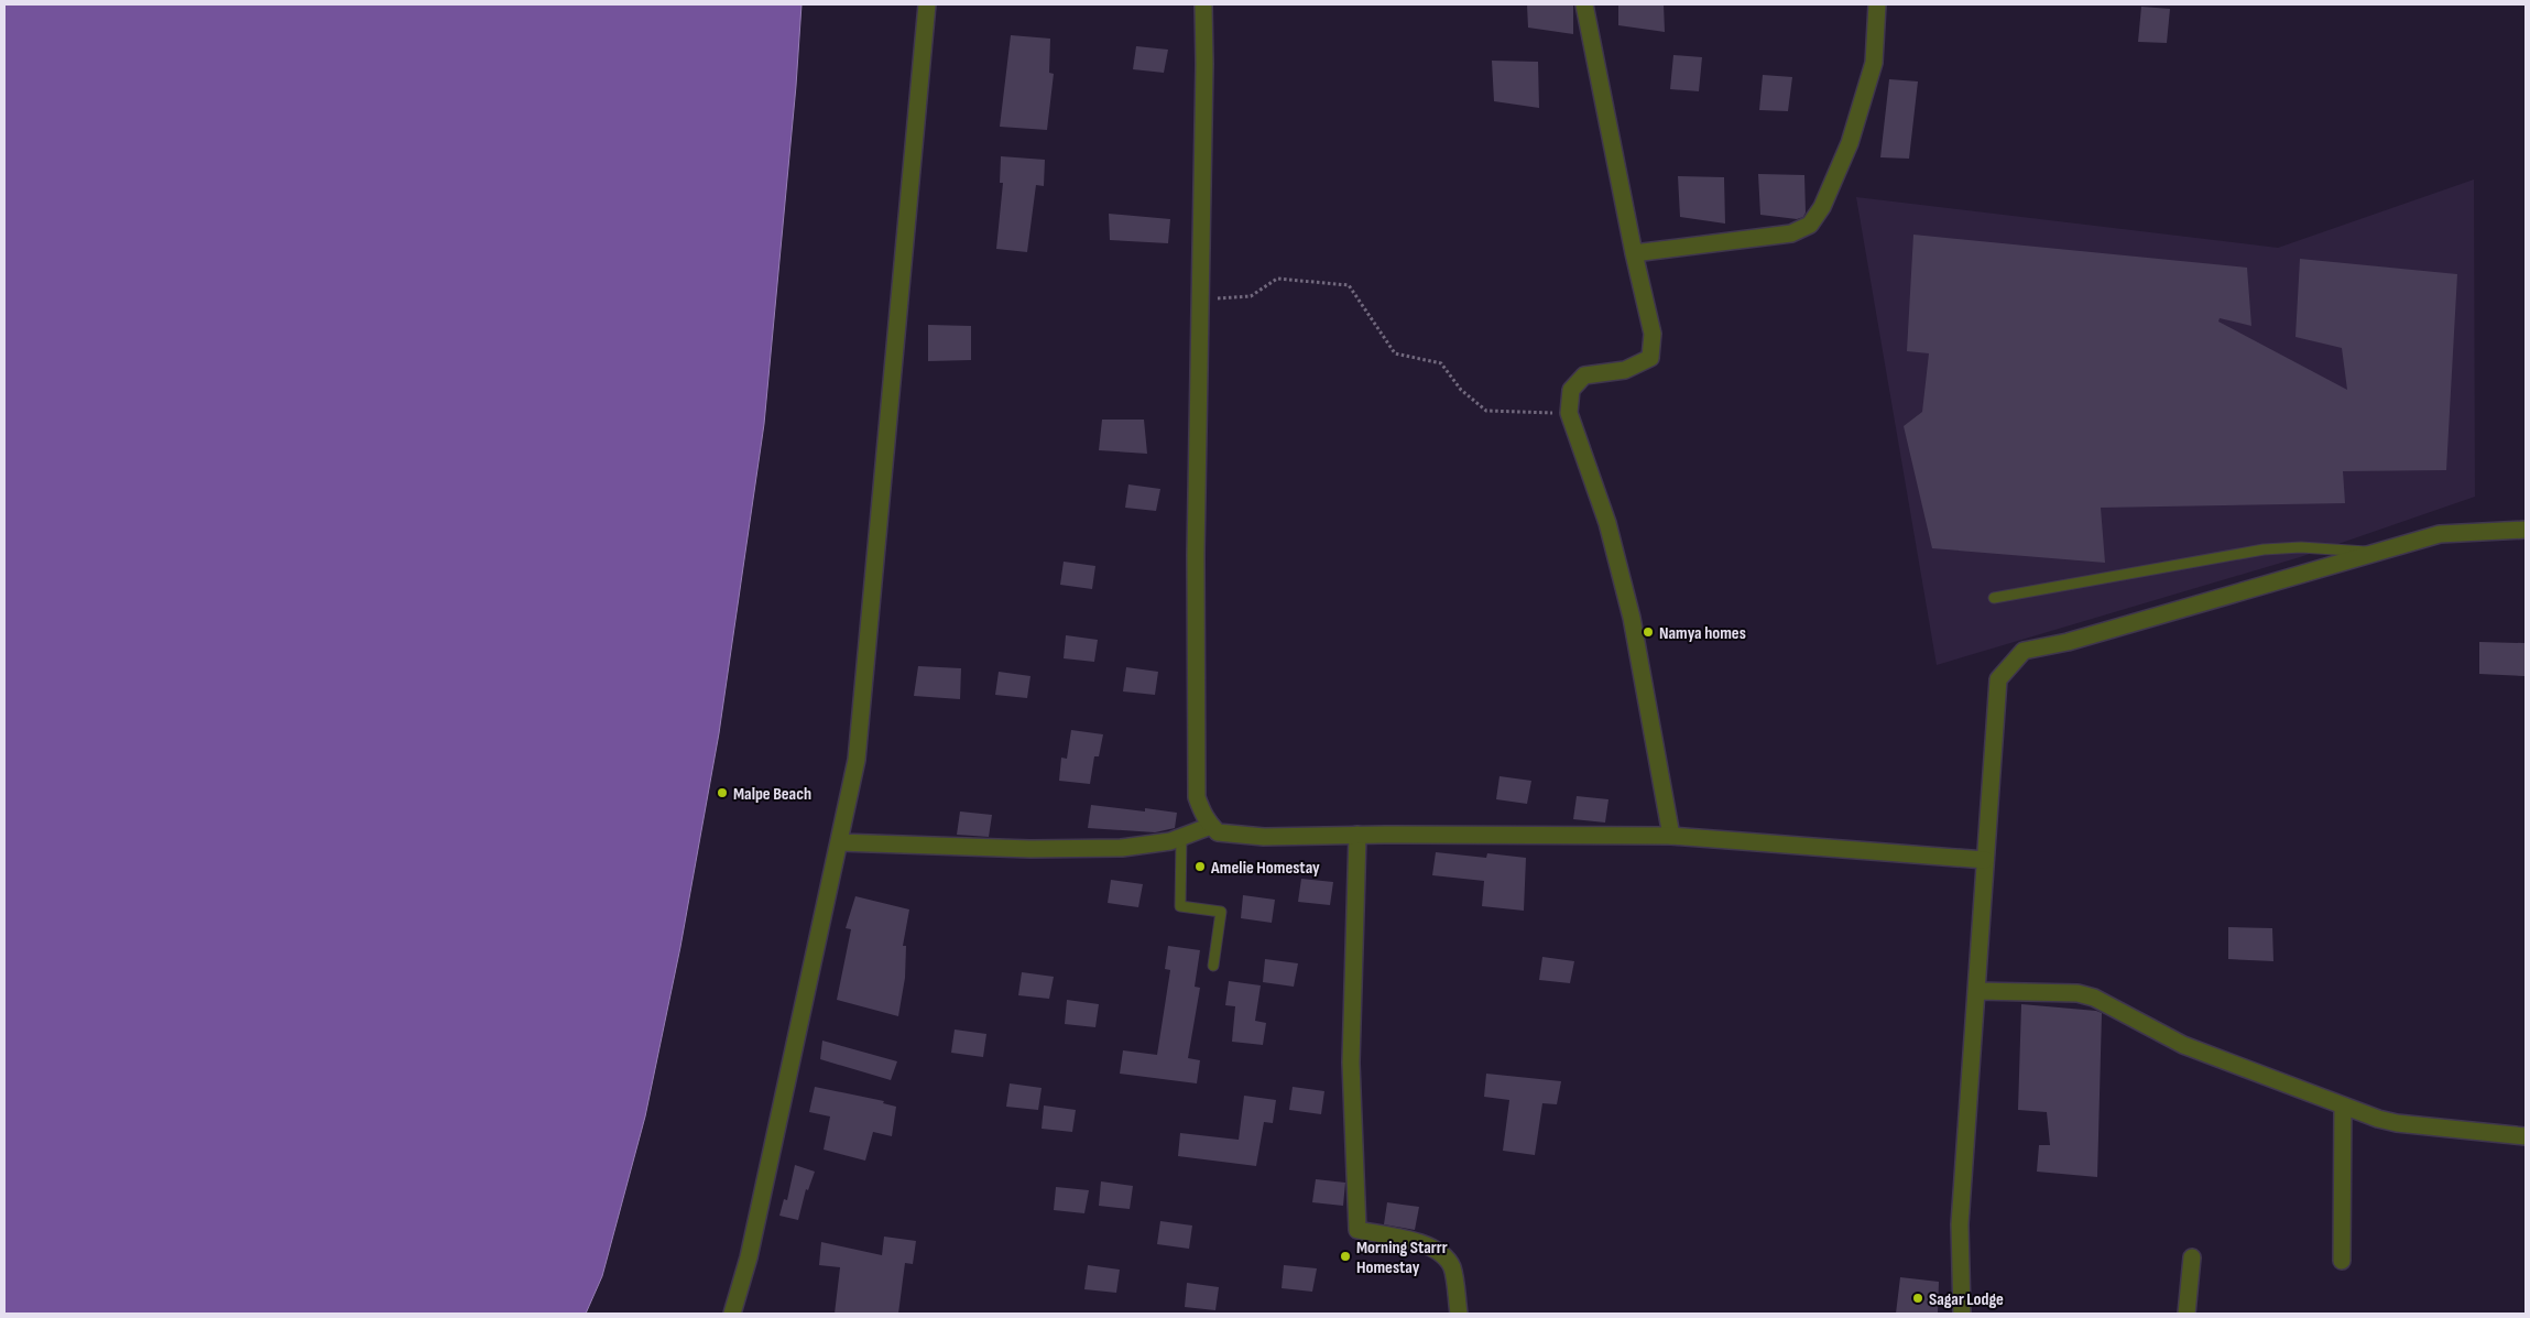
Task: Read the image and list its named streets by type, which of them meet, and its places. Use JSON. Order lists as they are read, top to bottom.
{
  "places": [
    "Namya homes",
    "Malpe Beach",
    "Amelie Homestay",
    "Morning Starrr Homestay",
    "Sagar Lodge"
  ]
}
